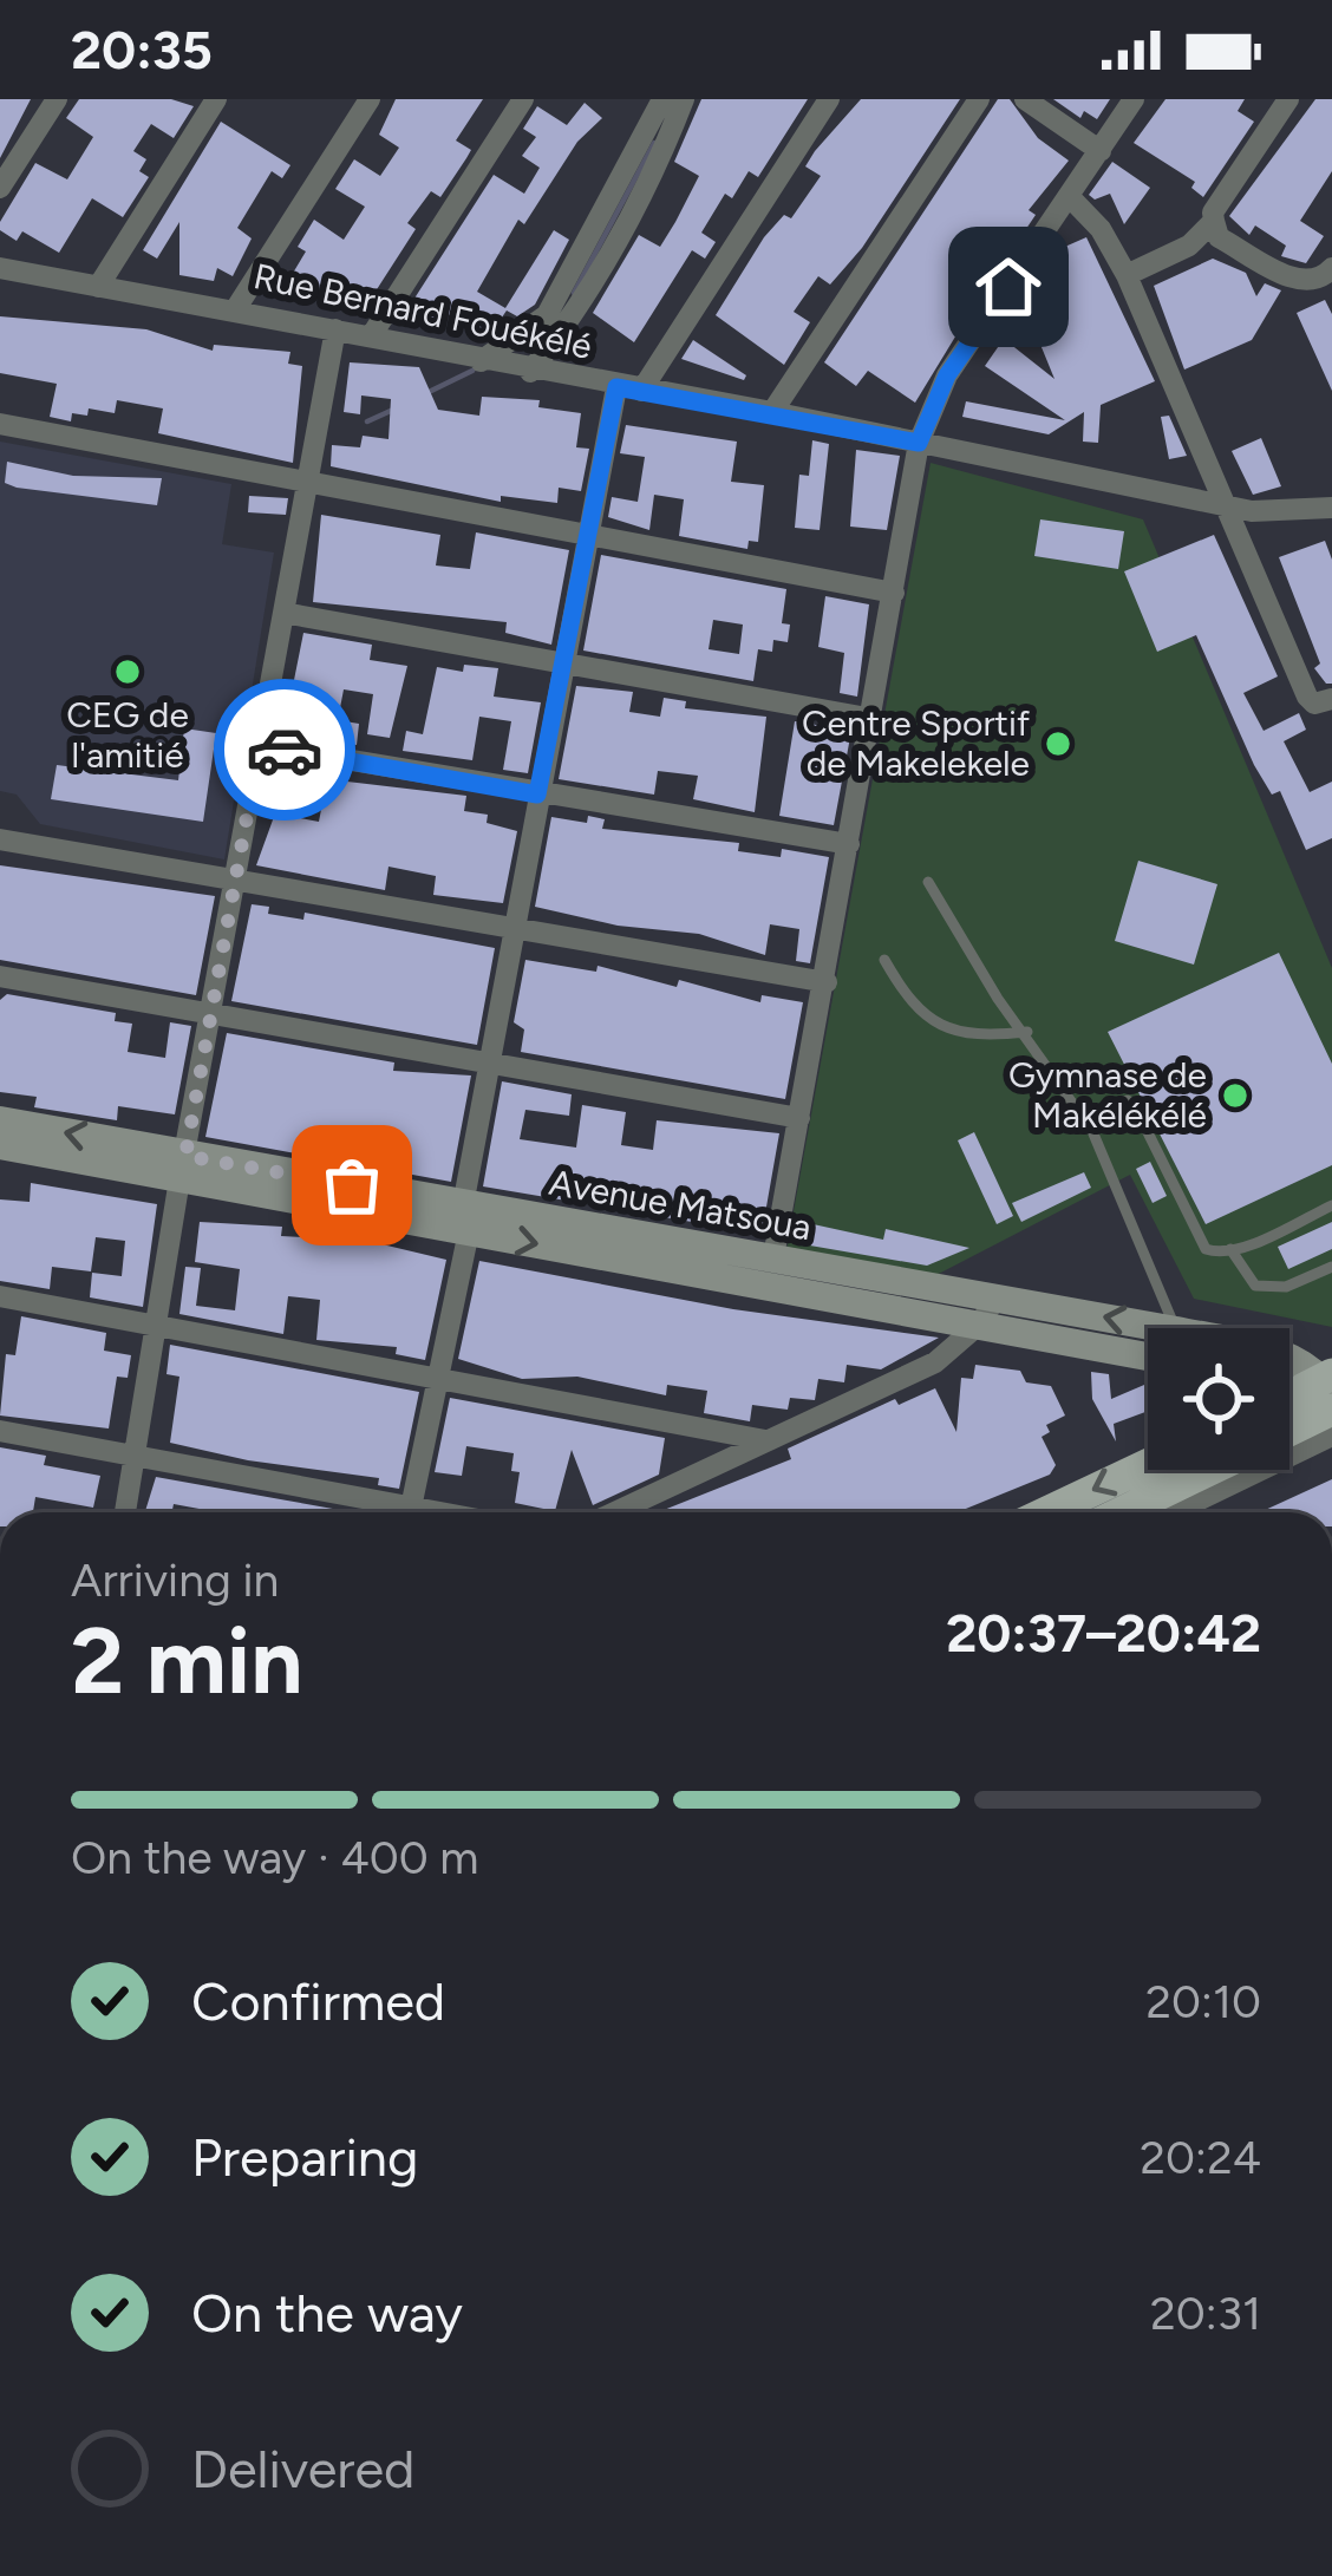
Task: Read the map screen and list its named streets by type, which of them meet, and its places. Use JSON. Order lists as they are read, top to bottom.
{
  "streets": {
    "street": ["Rue Bernard Fouékélé", "Avenue Matsoua"]
  },
  "places": ["CEG de l'amitié", "Centre Sportif de Makelekele", "Gymnase de Makélékélé"],
  "page": {
    "status": "20:35",
    "heading": ["2 min", "Arriving in", "20:37–20:42"],
    "bar": "On the way · 400 m",
    "list": [
      ["Confirmed", "20:10"],
      ["Preparing", "20:24"],
      ["On the way", "20:31"],
      "Delivered"
    ]
  }
}
